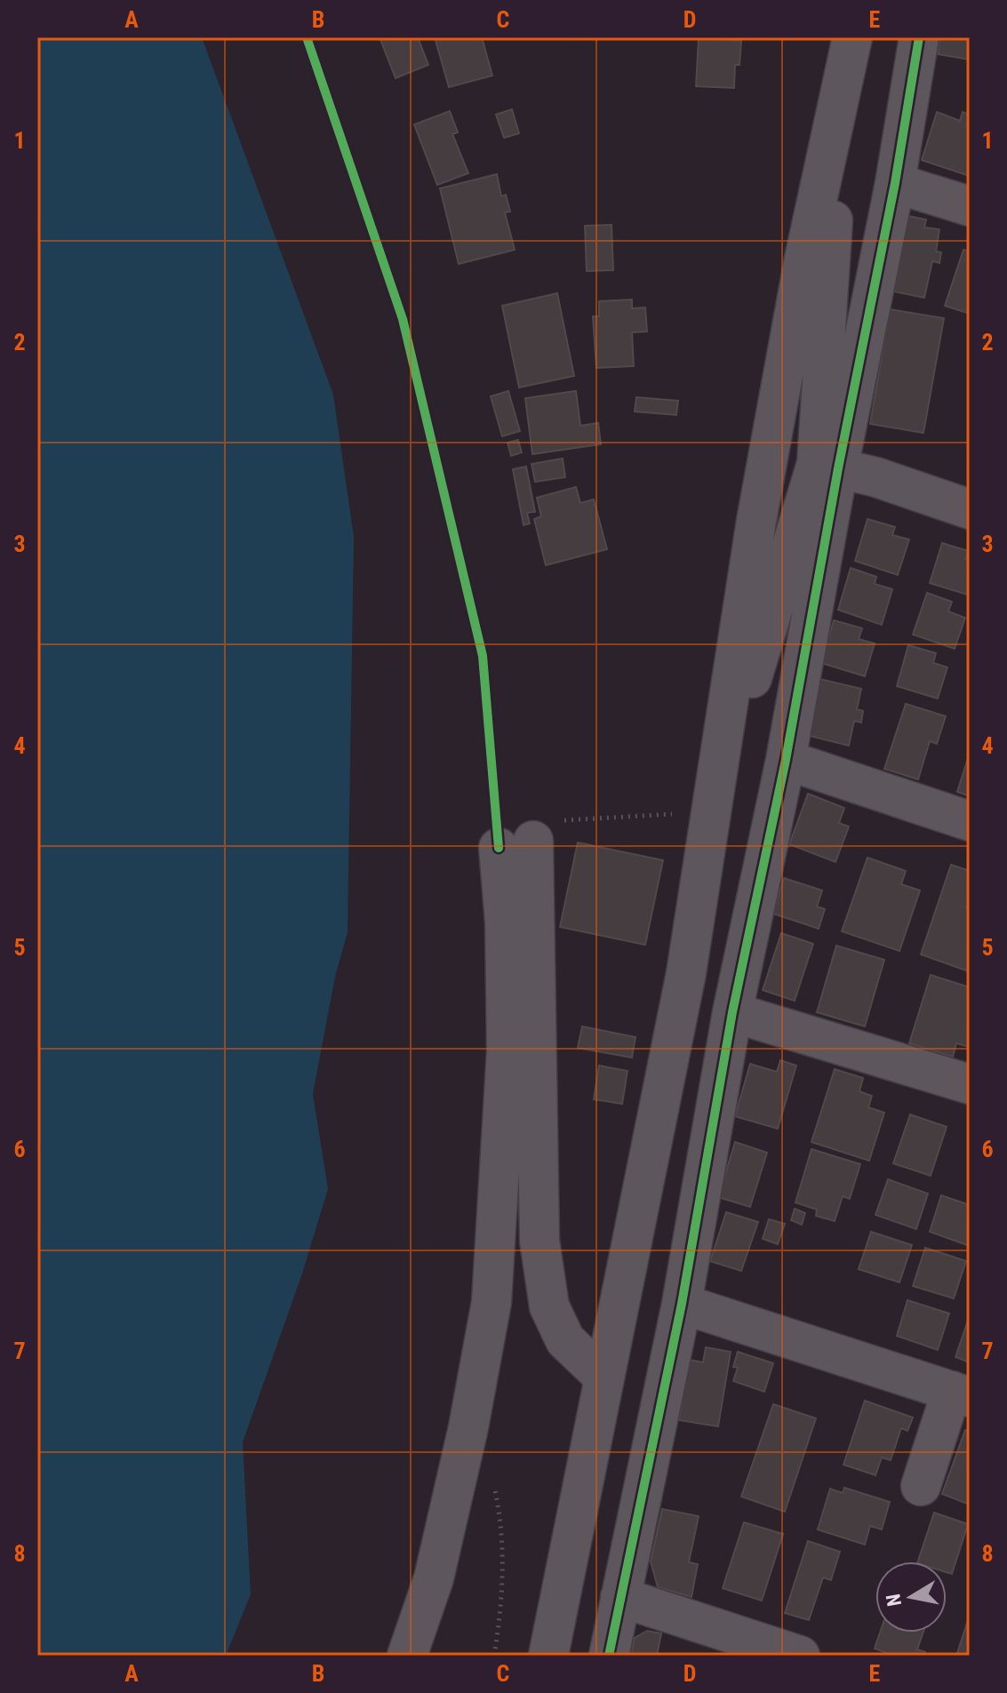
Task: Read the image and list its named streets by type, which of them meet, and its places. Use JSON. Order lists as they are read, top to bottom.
{
  "north": "left",
  "grid": {
    "columns": [
      "A",
      "B",
      "C",
      "D",
      "E"
    ],
    "rows": [
      "1",
      "2",
      "3",
      "4",
      "5",
      "6",
      "7",
      "8"
    ]
  }
}
